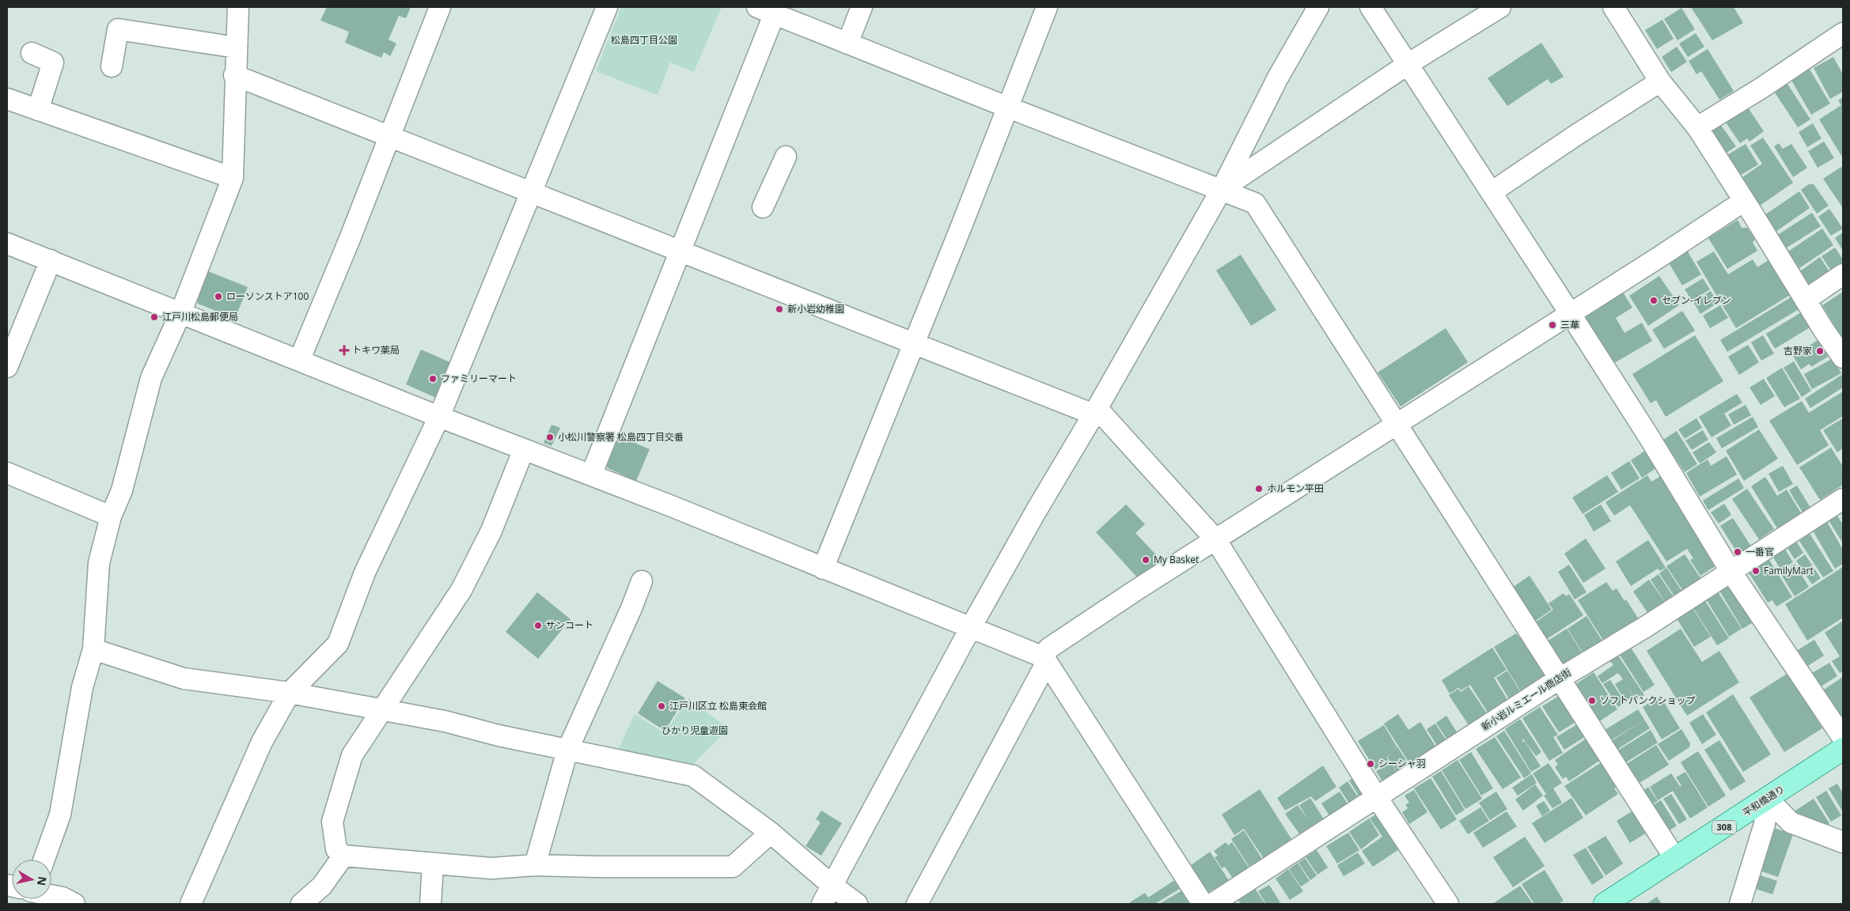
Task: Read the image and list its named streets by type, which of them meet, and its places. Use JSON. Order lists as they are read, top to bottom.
{
  "streets": {
    "main road": ["平和橋通り", "308"],
    "street": ["新小岩ルミエール商店街"]
  },
  "parks": ["松島四丁目公園", "ひかり児童遊園"],
  "places": {
    "other": [
      "ローソンストア100",
      "セブン-イレブン",
      "新小岩幼稚園",
      "江戸川松島郵便局",
      "三華",
      "吉野家",
      "ファミリーマート",
      "小松川警察署 松島四丁目交番",
      "ホルモン平田",
      "一番官",
      "My Basket",
      "FamilyMart",
      "サンコート",
      "ソフトバンクショップ",
      "江戸川区立 松島東会館",
      "シーシャ羽"
    ],
    "health": ["トキワ薬局"]
  },
  "north": "right"
}
